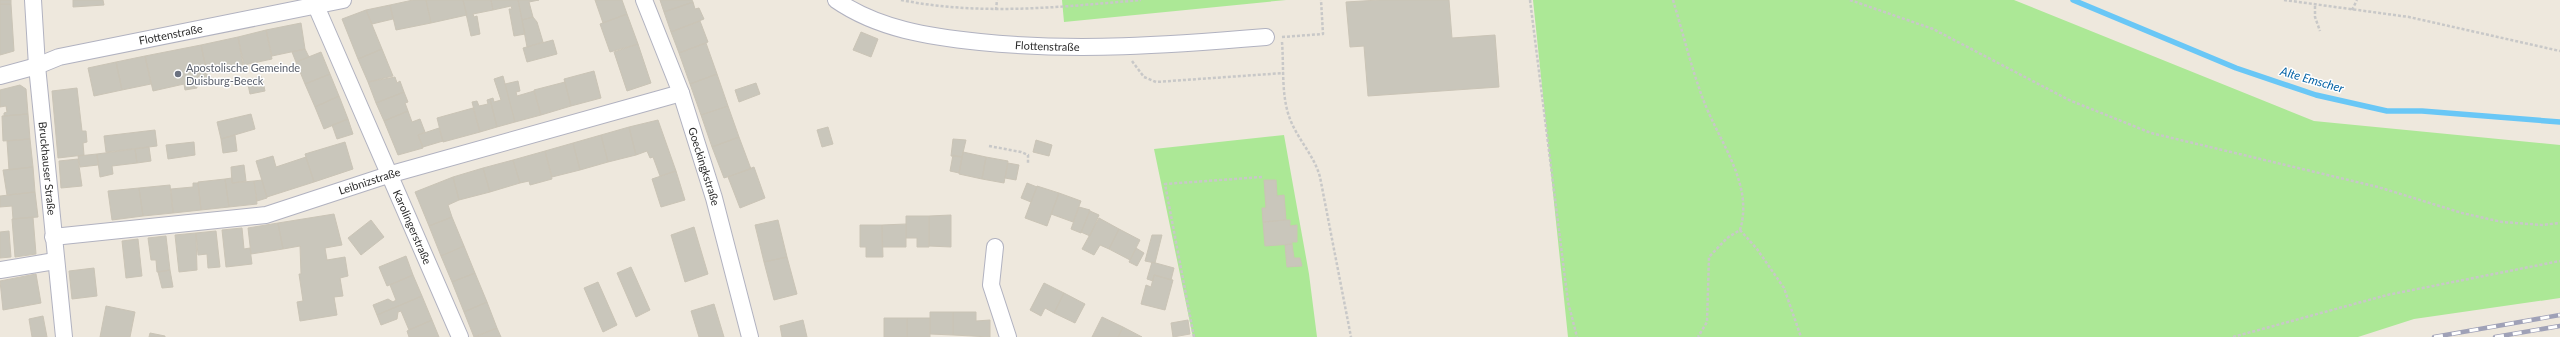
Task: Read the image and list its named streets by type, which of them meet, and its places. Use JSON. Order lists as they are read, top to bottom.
{
  "streets": {
    "street": [
      "Flottenstraße",
      "Goeckingkstraße",
      "Bruckhauser Straße",
      "Leibnizstraße",
      "Karolingerstraße"
    ]
  },
  "crossings": [
    ["Flottenstraße", "Bruckhauser Straße"],
    ["Flottenstraße", "Karolingerstraße"],
    ["Goeckingkstraße", "Leibnizstraße"],
    ["Bruckhauser Straße", "Leibnizstraße"],
    ["Leibnizstraße", "Karolingerstraße"]
  ],
  "water": ["Alte Emscher"],
  "places": ["Apostolische Gemeinde Duisburg-Beeck"]
}
